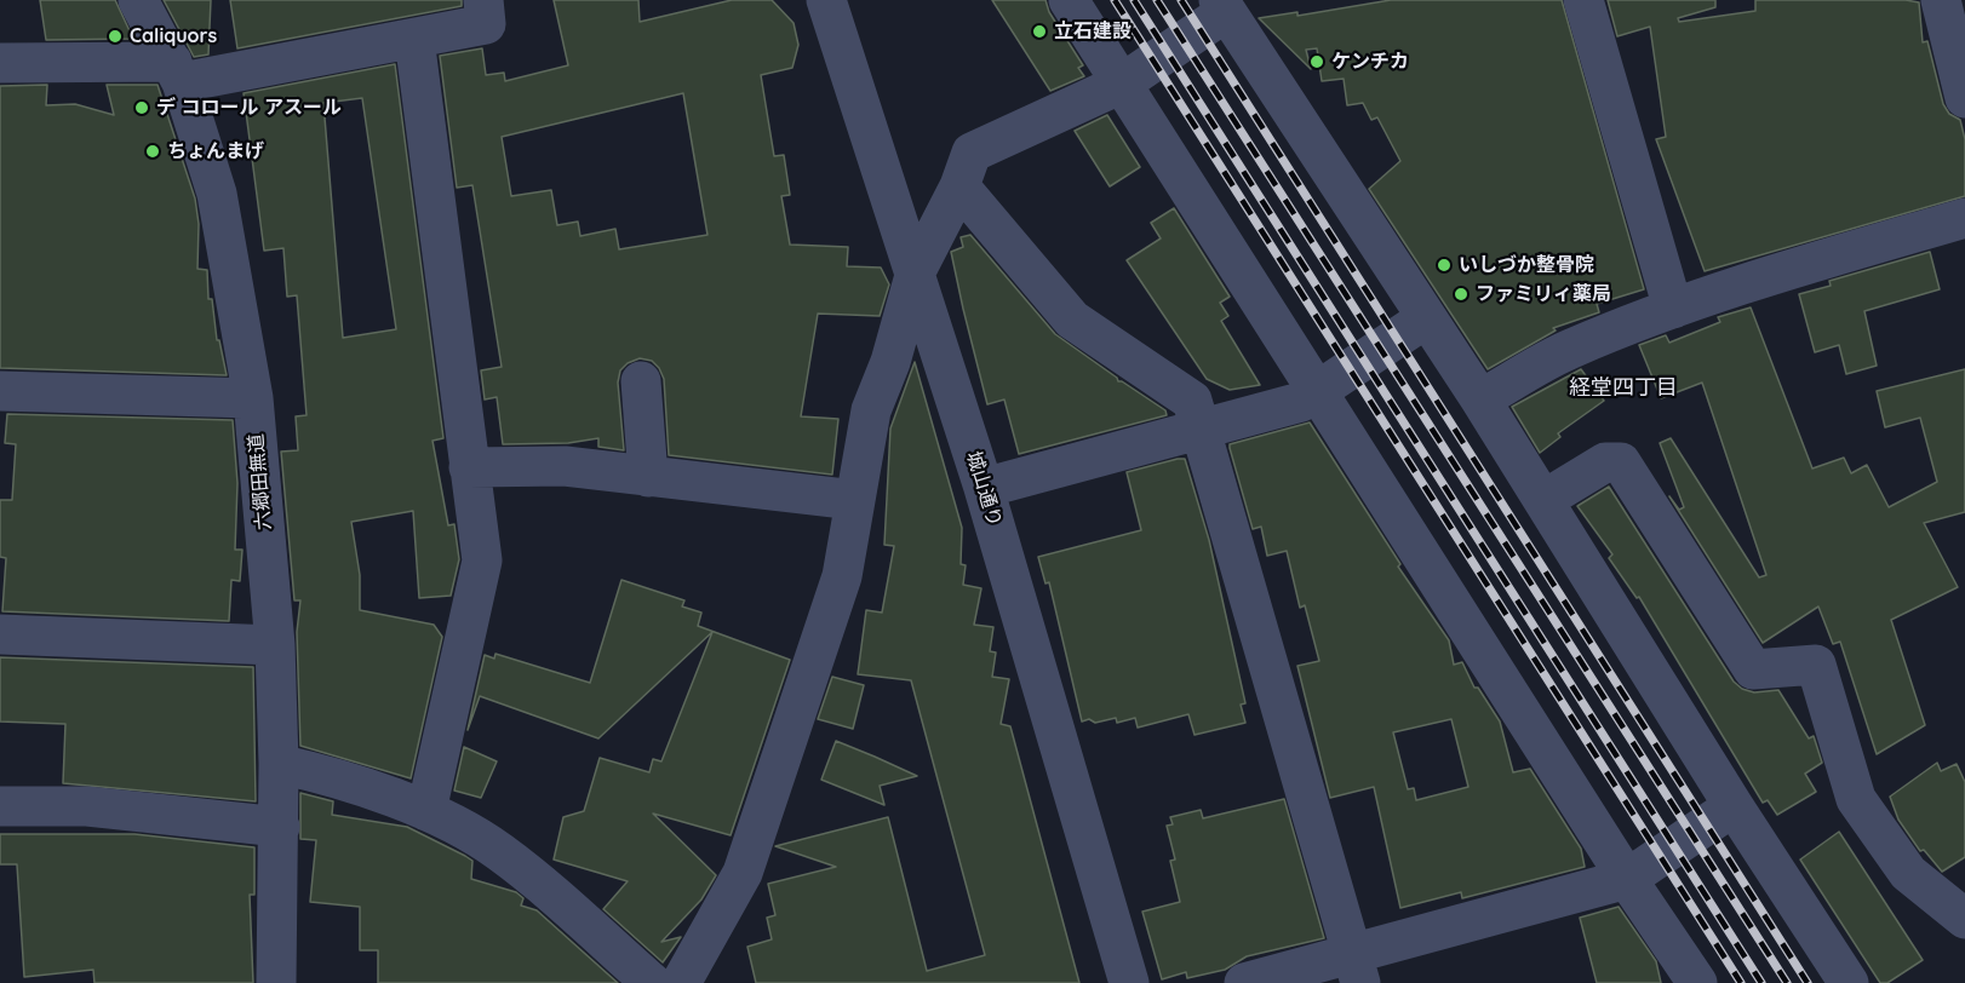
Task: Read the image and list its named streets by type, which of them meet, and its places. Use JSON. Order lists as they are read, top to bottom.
{
  "streets": {
    "street": ["六郷田無道", "城山通り"]
  },
  "districts": ["経堂四丁目"],
  "places": [
    "立石建設",
    "Caliquors",
    "ケンチカ",
    "デ コロール アスール",
    "ちょんまげ",
    "いしづか整骨院",
    "ファミリィ薬局"
  ]
}
